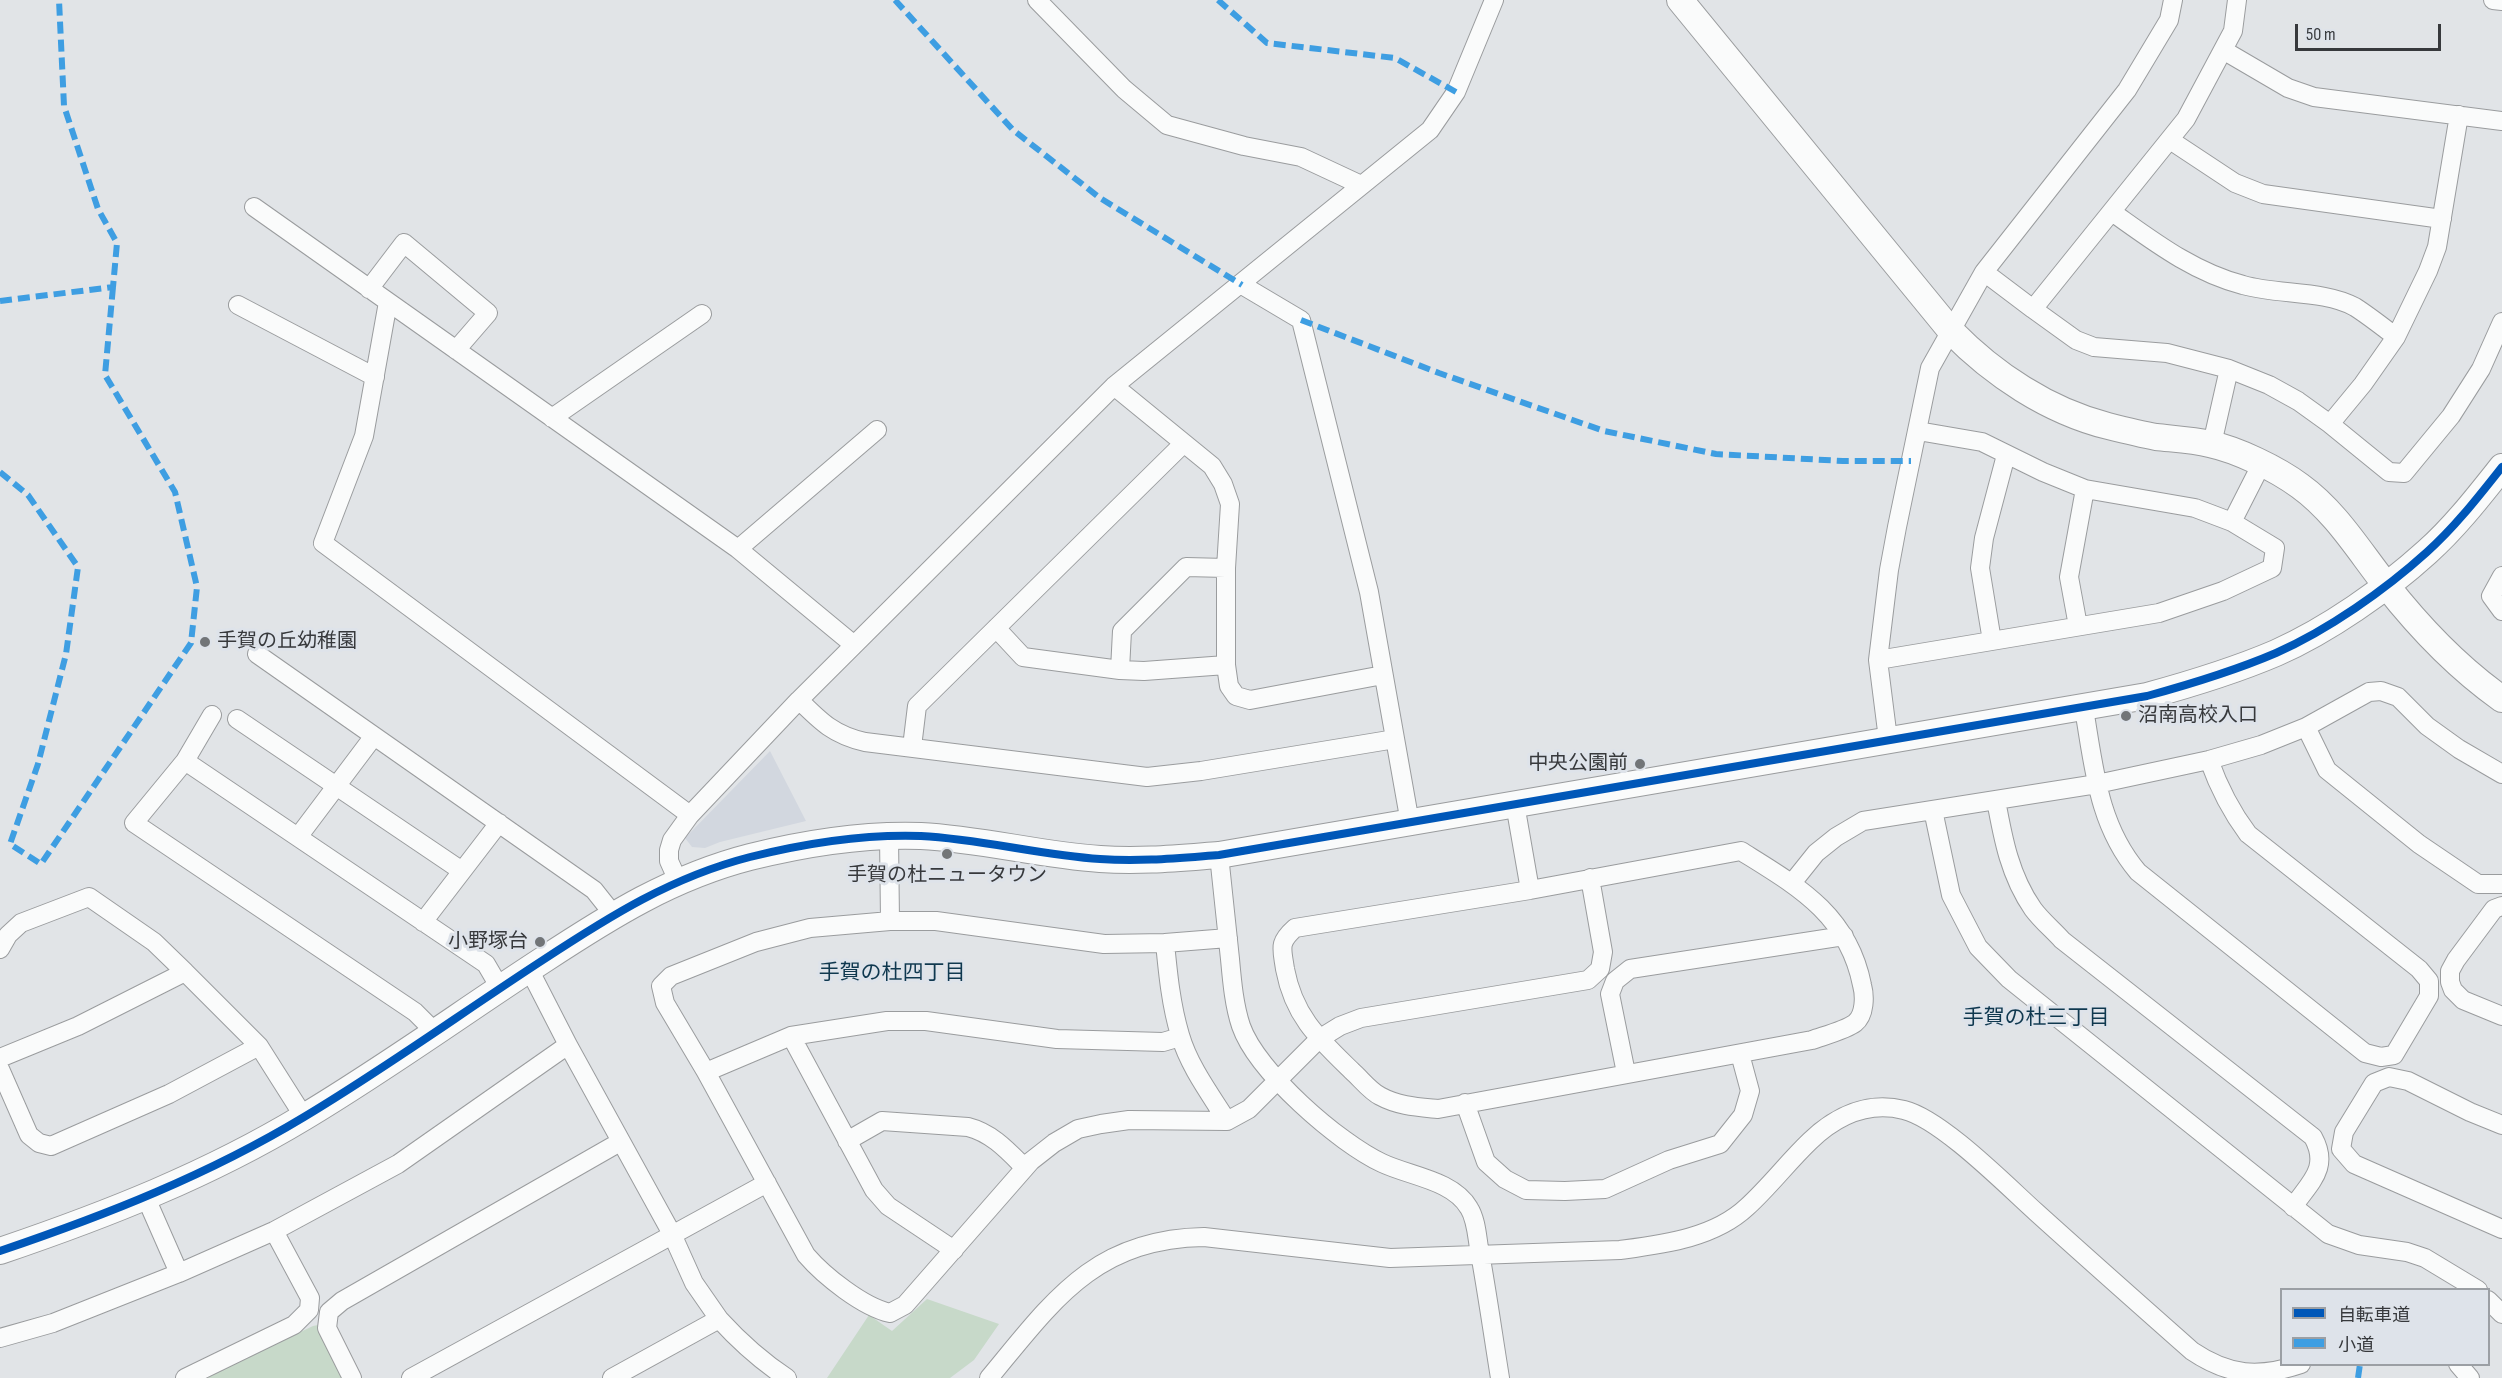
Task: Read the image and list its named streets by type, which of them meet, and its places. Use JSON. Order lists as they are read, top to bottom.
{
  "districts": ["手賀の杜四丁目", "手賀の杜三丁目"],
  "places": [
    "手賀の丘幼稚園",
    "沼南高校入口",
    "中央公園前",
    "手賀の杜ニュータウン",
    "小野塚台"
  ],
  "legend": ["自転車道", "小道"],
  "scale_bar": "50 m"
}
